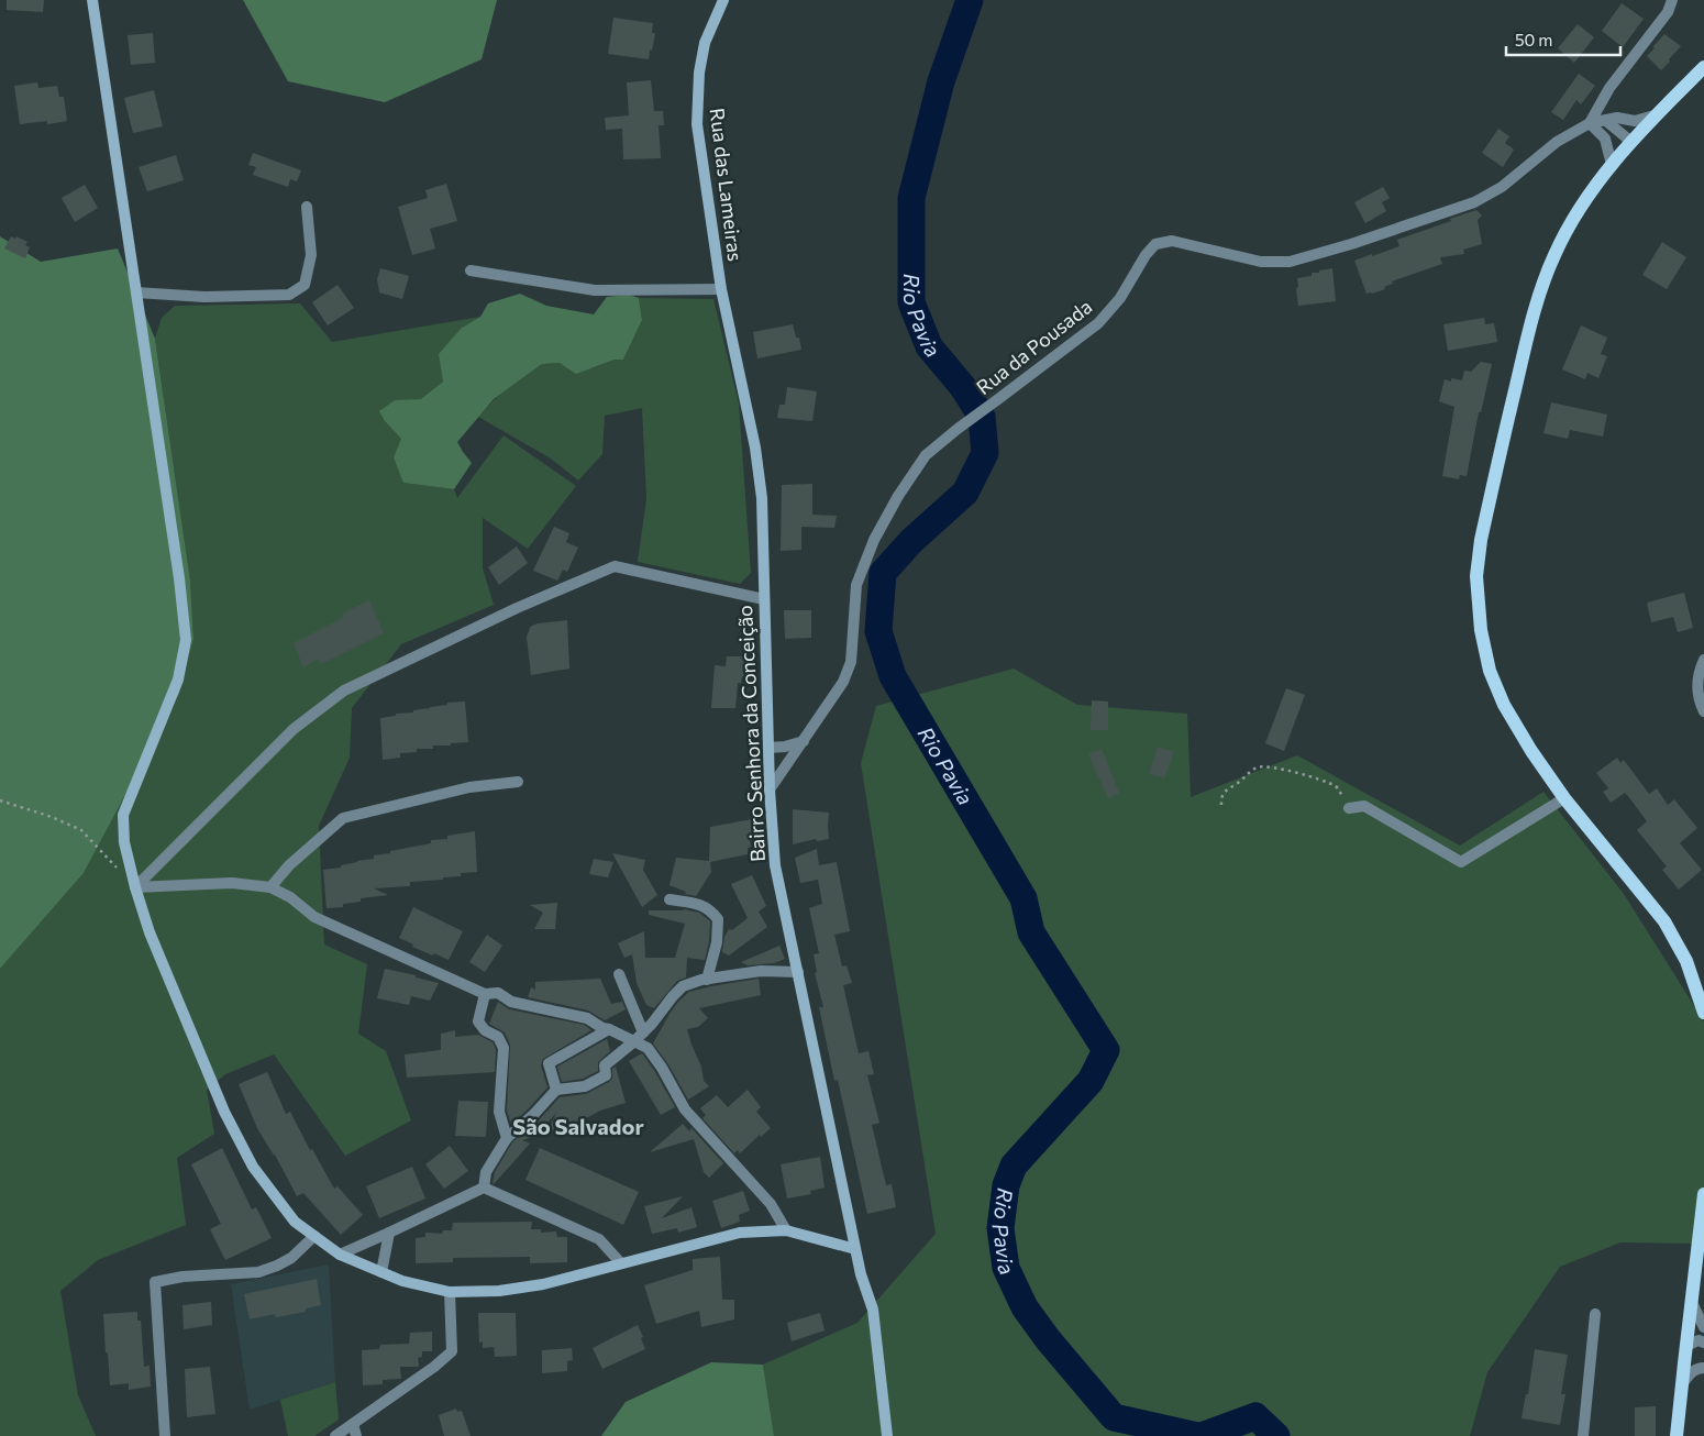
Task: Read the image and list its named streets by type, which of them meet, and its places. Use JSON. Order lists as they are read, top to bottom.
{
  "streets": {
    "street": ["Rua das Lameiras", "Rua da Pousada", "Bairro Senhora da Conceição"]
  },
  "crossings": [
    ["Rua das Lameiras", "Bairro Senhora da Conceição"],
    ["Rua da Pousada", "Bairro Senhora da Conceição"]
  ],
  "districts": ["São Salvador"],
  "water": ["Rio Pavia"],
  "scale_bar": "50 m"
}
